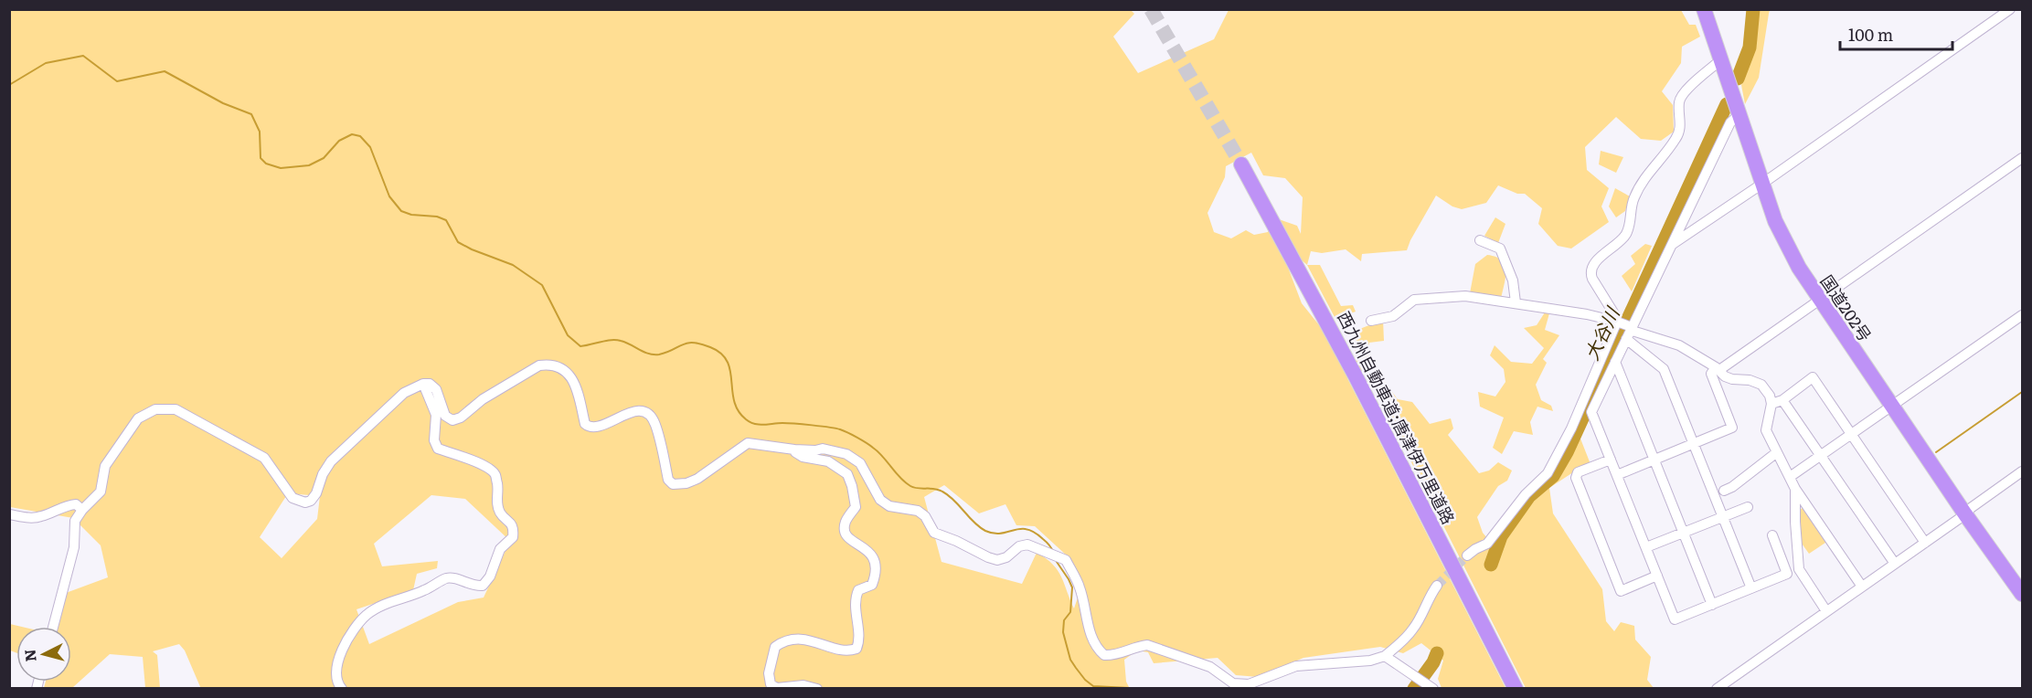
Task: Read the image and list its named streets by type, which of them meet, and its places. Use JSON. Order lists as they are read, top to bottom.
{
  "streets": {
    "highway": ["国道202号", "西九州自動車道;唐津伊万里道路"]
  },
  "water": ["大谷川"],
  "scale_bar": "100 m",
  "north": "left"
}
